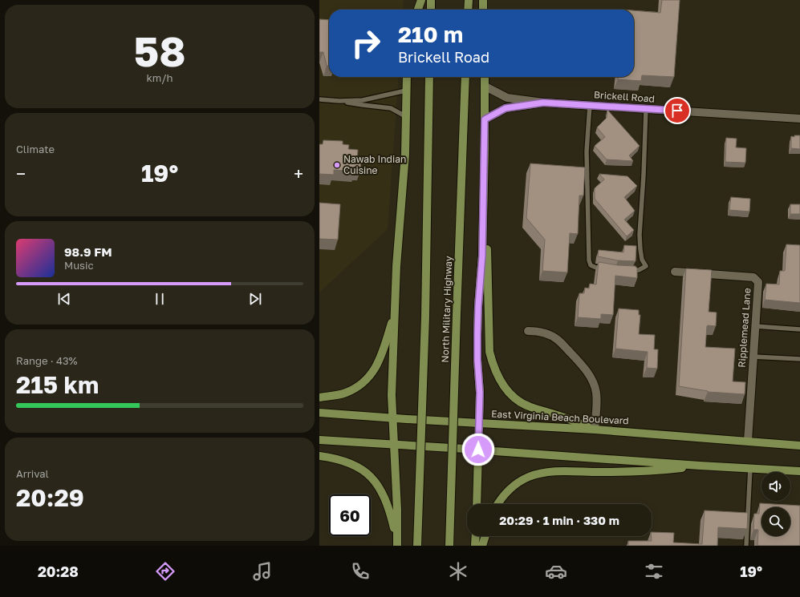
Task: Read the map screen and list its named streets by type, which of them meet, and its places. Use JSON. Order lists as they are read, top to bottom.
{
  "streets": {
    "main road": ["North Military Highway", "East Virginia Beach Boulevard"],
    "street": ["Brickell Road", "Ripplemead Lane"]
  },
  "crossings": [
    ["Ripplemead Lane", "East Virginia Beach Boulevard"]
  ],
  "places": ["Nawab Indian Cuisine"],
  "page": {
    "tile": [
      ["58", "km/h"],
      "Climate",
      ["Range · 43%", "215 km"],
      ["Arrival", "20:29"]
    ],
    "turn": ["210 m", "Brickell Road"],
    "heat": ["−", "19°", "+"],
    "song": ["98.9 FM", "Music"],
    "limit": "60",
    "trip": "20:29 · 1 min · 330 m",
    "tabs": ["20:28", "19°"]
  }
}
